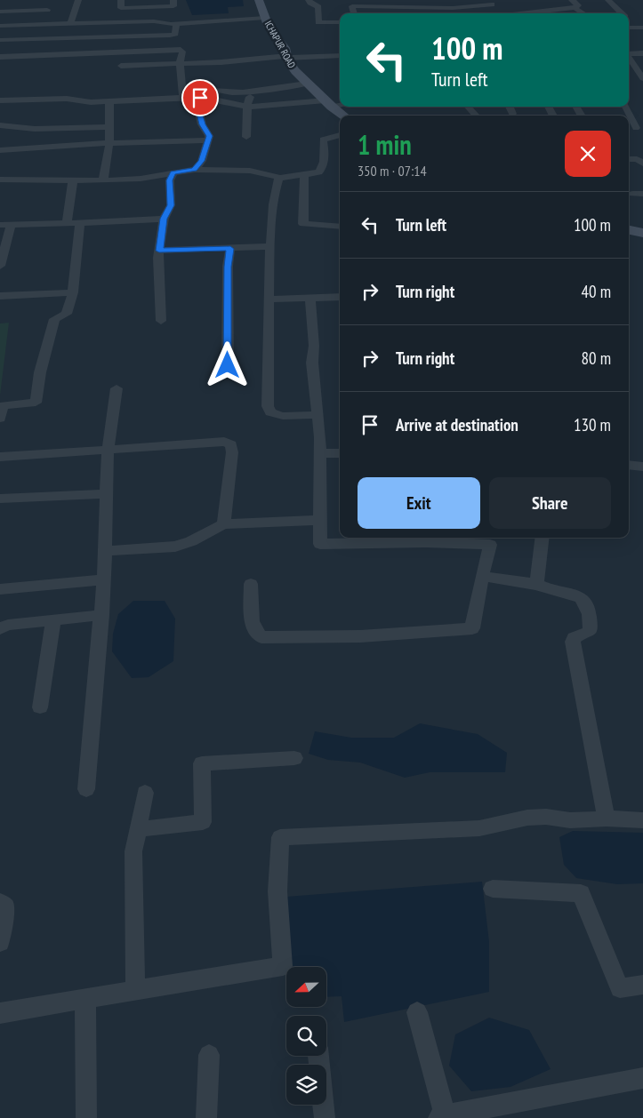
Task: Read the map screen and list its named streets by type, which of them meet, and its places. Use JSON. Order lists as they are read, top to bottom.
{
  "streets": {
    "street": ["ICHAPUR ROAD"]
  },
  "north": "left",
  "page": {
    "turn": ["100 m", "Turn left"],
    "heading": ["1 min", "350 m · 07:14"],
    "list": [
      {
        "name": "Turn left",
        "value": "100 m"
      },
      {
        "name": "Turn right",
        "value": "40 m"
      },
      {
        "name": "Turn right",
        "value": "80 m"
      },
      {
        "name": "Arrive at destination",
        "value": "130 m"
      }
    ],
    "buttons": ["Exit", "Share"]
  }
}
